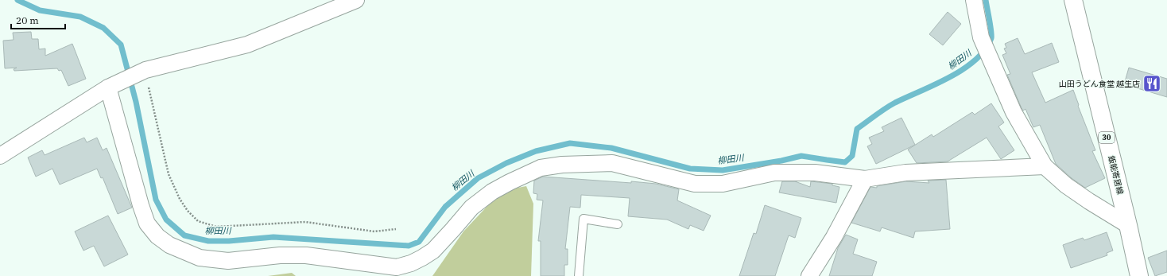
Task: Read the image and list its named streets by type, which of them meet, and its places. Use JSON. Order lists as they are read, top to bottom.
{
  "streets": {
    "main road": ["30", "飯能寄居線"]
  },
  "water": ["柳田川"],
  "places": {
    "restaurant": ["山田うどん食堂 越生店"]
  },
  "scale_bar": "20 m"
}
